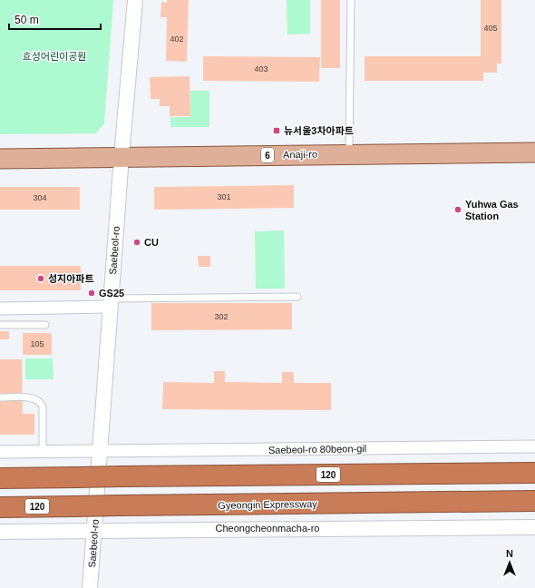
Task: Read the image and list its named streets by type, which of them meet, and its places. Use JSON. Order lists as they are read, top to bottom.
{
  "streets": {
    "highway": ["120", "Gyeongin Expressway"],
    "main road": ["Anaji-ro", "6"],
    "street": ["Saebeol-ro", "Saebeol-ro 80beon-gil", "Cheongcheonmacha-ro"]
  },
  "crossings": [
    ["Anaji-ro", "Saebeol-ro"],
    ["Saebeol-ro", "Saebeol-ro 80beon-gil"],
    ["Saebeol-ro", "Cheongcheonmacha-ro"]
  ],
  "parks": ["효성어린이공원"],
  "places": {
    "transit": ["뉴서울3차아파트"],
    "other": [
      "Yuhwa Gas Station",
      "CU",
      "성지아파트",
      "GS25"
    ]
  },
  "house_numbers": [
    "405",
    "402",
    "403",
    "301",
    "304",
    "302",
    "105"
  ],
  "scale_bar": "50 m",
  "north": "top"
}
